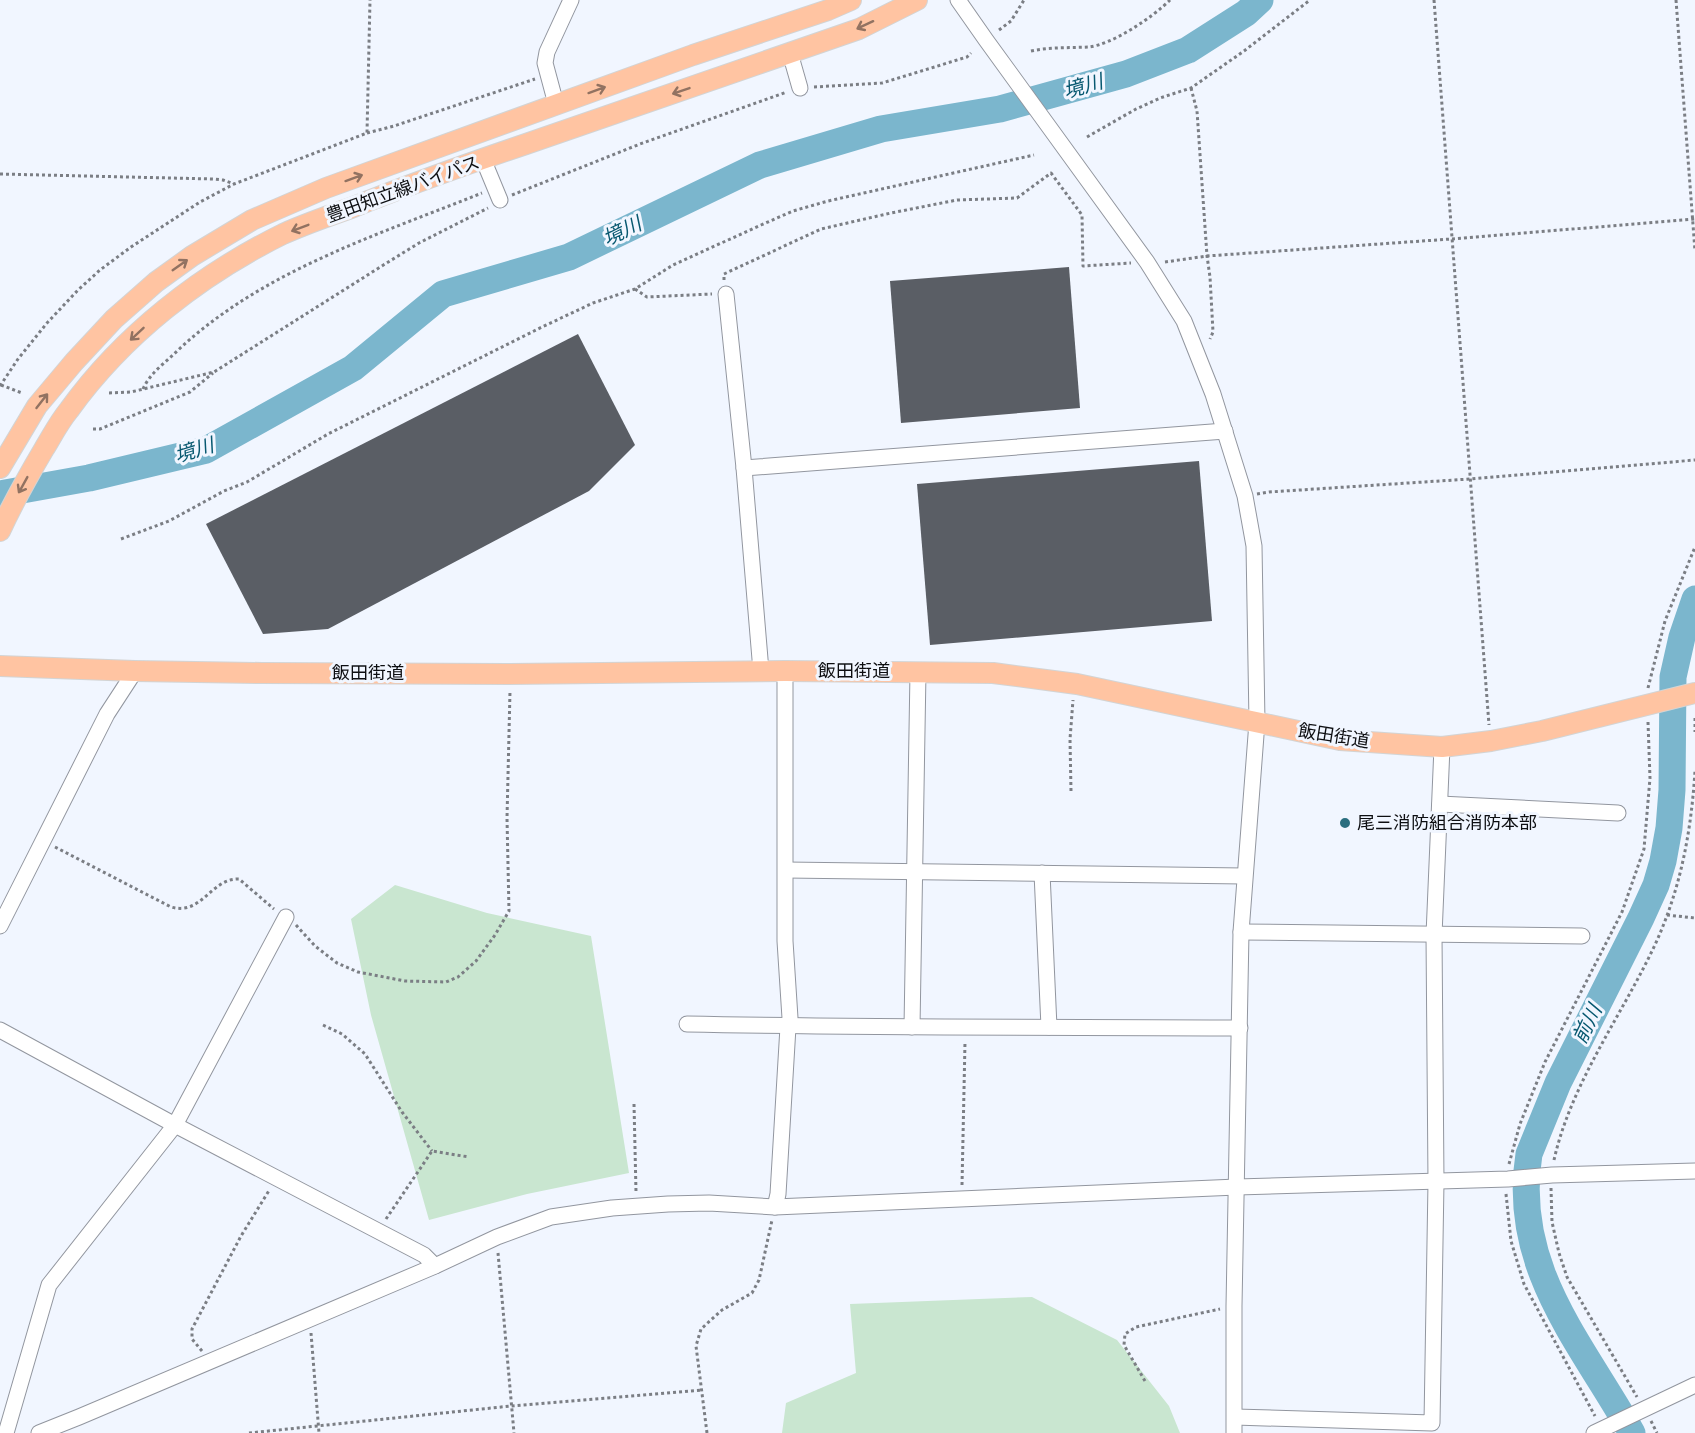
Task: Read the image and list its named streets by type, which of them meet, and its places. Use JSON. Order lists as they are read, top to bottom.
{
  "streets": {
    "main road": ["豊田知立線バイパス", "飯田街道"]
  },
  "water": ["境川", "前川"],
  "places": ["尾三消防組合消防本部"]
}
